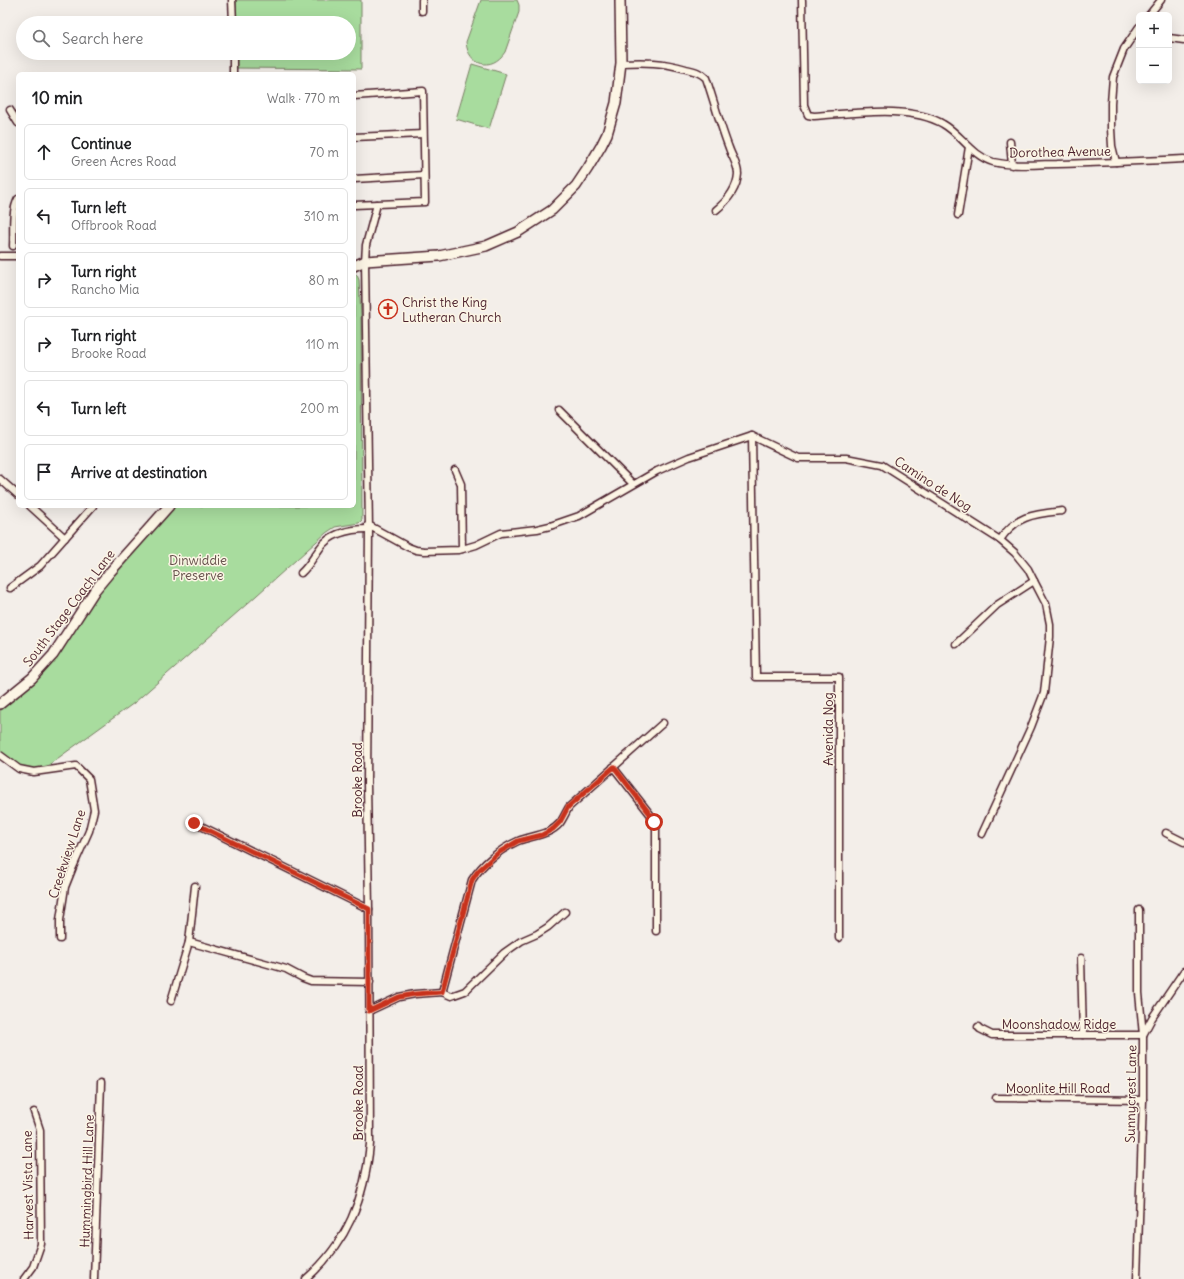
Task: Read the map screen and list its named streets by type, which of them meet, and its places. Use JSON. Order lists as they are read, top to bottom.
{
  "streets": {
    "main road": ["South Stage Coach Lane"],
    "street": [
      "Dorothea Avenue",
      "Camino de Nog",
      "Avenida Nog",
      "Brooke Road",
      "Creekview Lane",
      "Moonshadow Ridge",
      "Moonlite Hill Road",
      "Sunnycrest Lane",
      "Hummingbird Hill Lane",
      "Harvest Vista Lane"
    ]
  },
  "crossings": [
    ["Camino de Nog", "Avenida Nog"],
    ["Moonshadow Ridge", "Sunnycrest Lane"],
    ["Moonlite Hill Road", "Sunnycrest Lane"]
  ],
  "parks": ["Dinwiddie Preserve"],
  "places": {
    "church": ["Christ the King Lutheran Church"]
  },
  "page": {
    "map_buttons": ["+", "−"],
    "search": "Search here",
    "heading": ["10 min", "Walk · 770 m"],
    "list": [
      ["Continue", "Green Acres Road", "70 m"],
      ["Turn left", "Offbrook Road", "310 m"],
      ["Turn right", "Rancho Mia", "80 m"],
      ["Turn right", "Brooke Road", "110 m"],
      ["Turn left", "200 m"],
      "Arrive at destination"
    ]
  }
}
